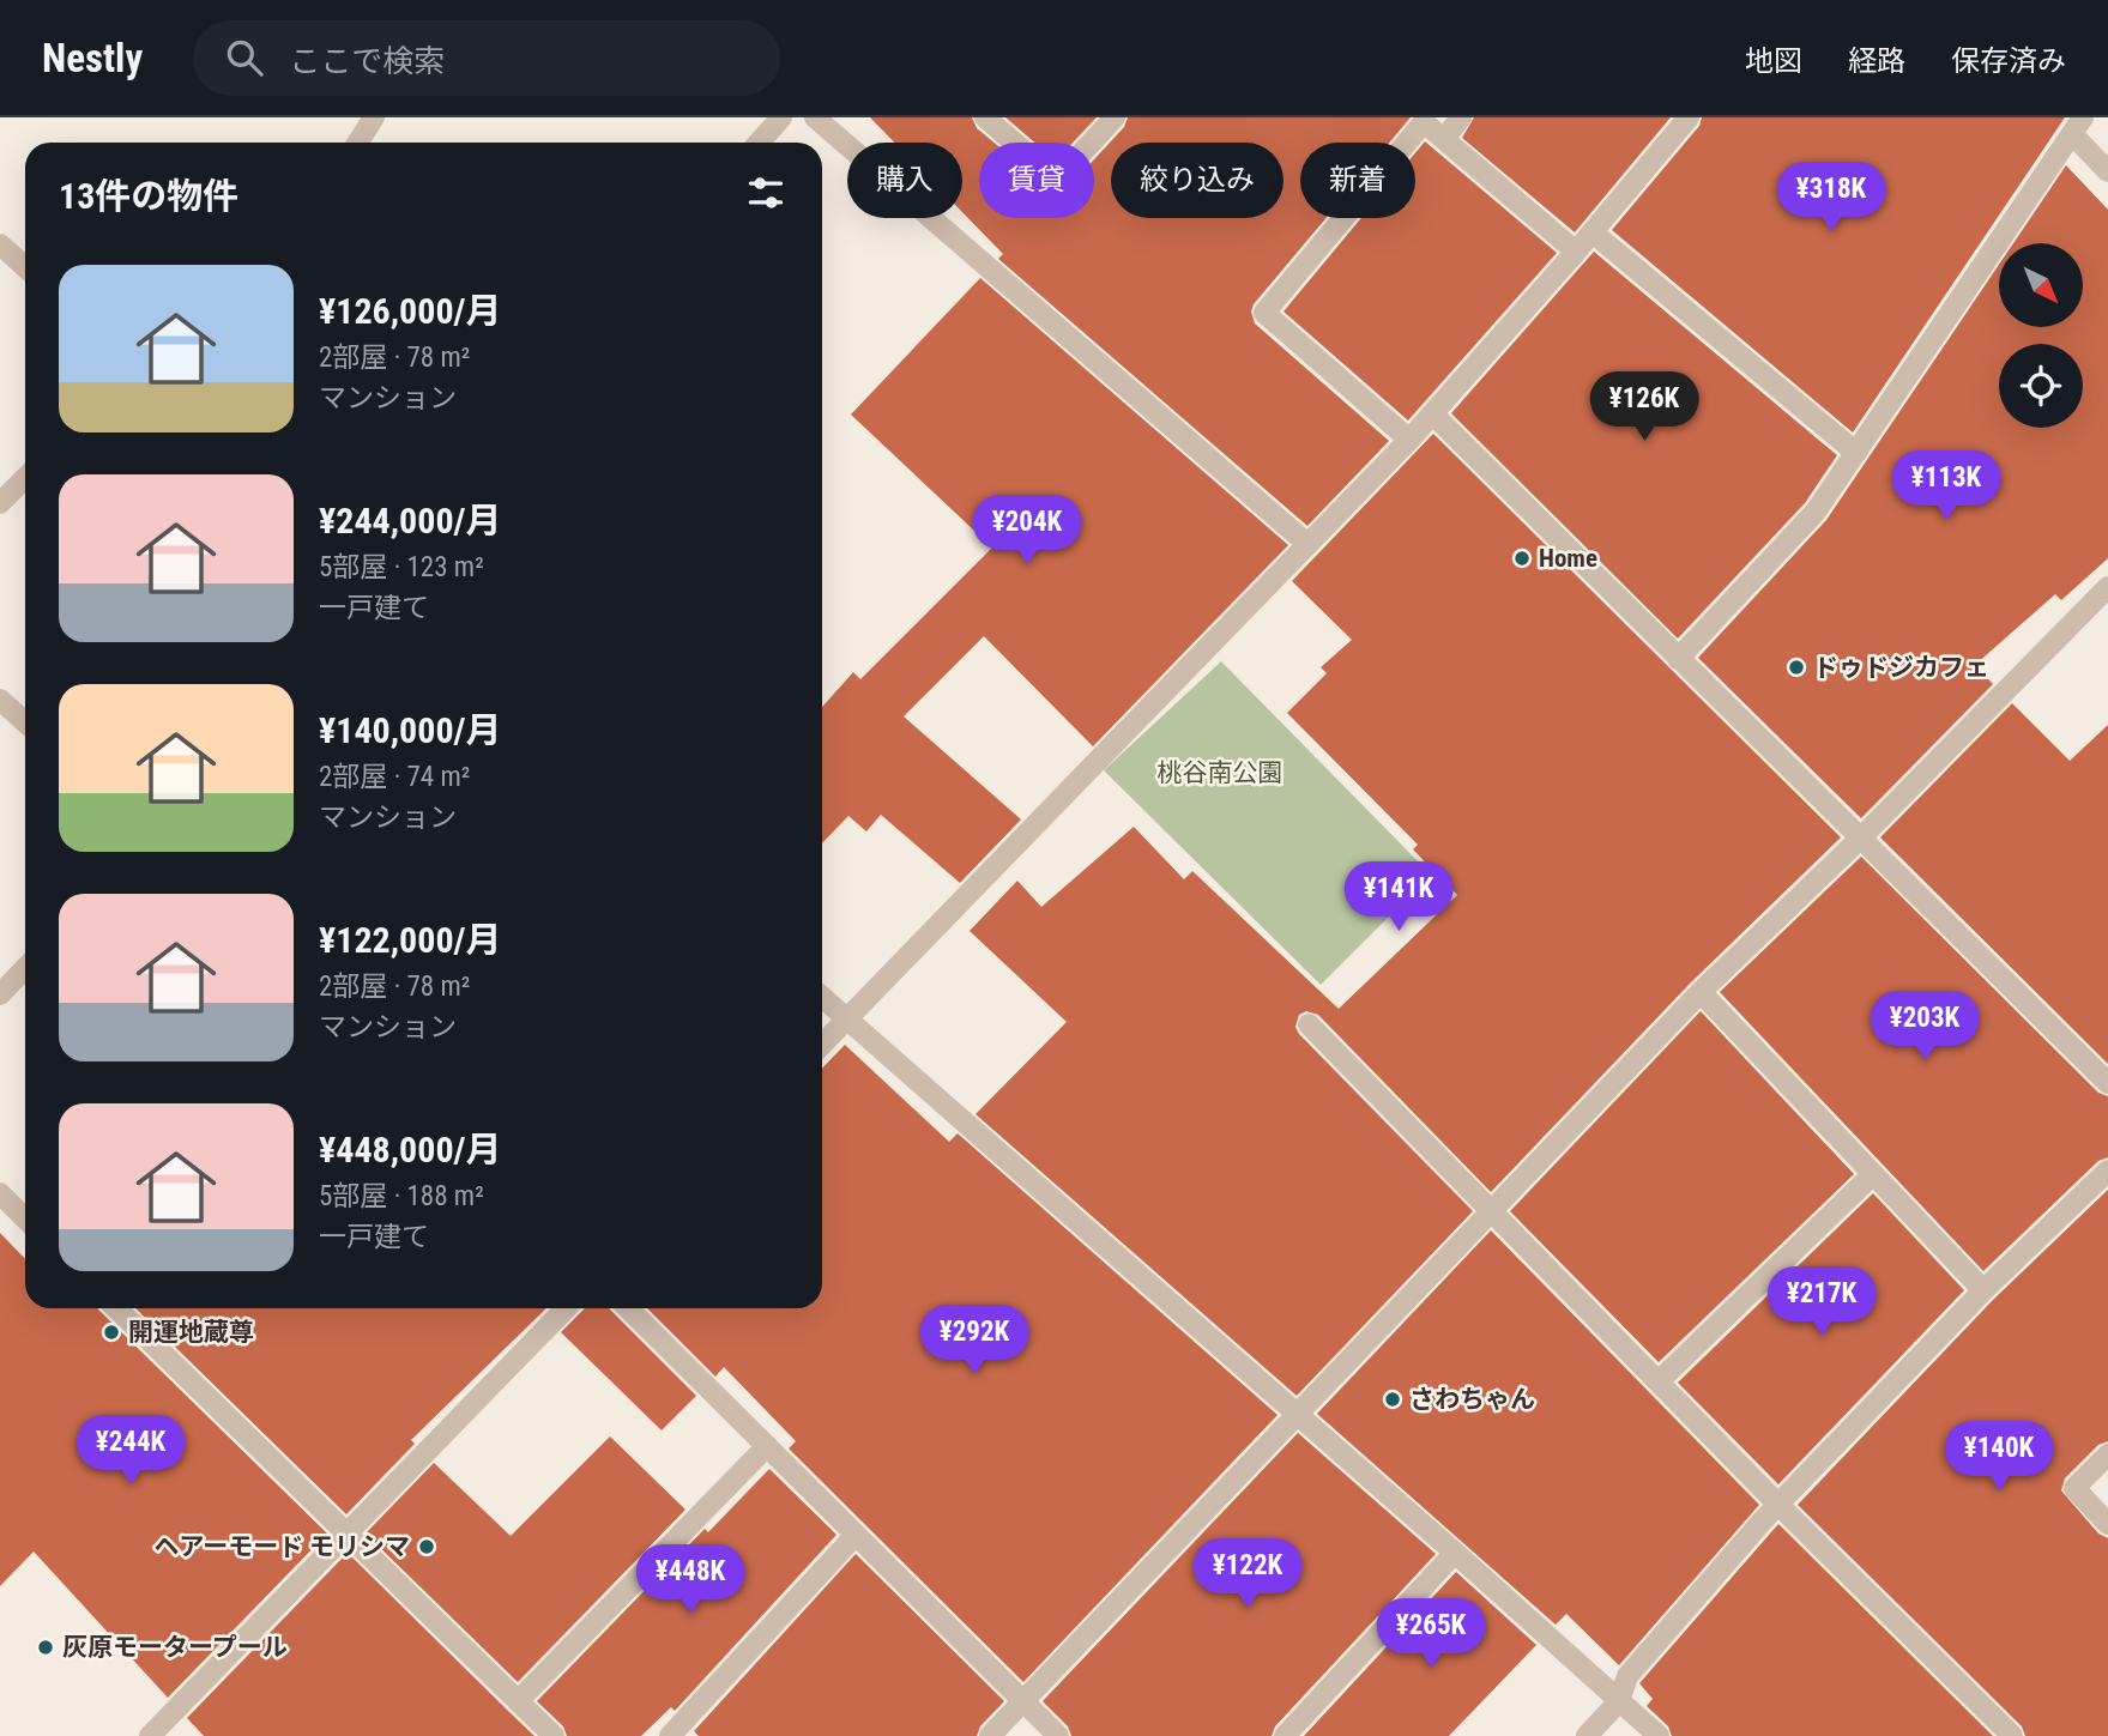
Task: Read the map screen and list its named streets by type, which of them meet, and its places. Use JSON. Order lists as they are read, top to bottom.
{
  "parks": ["桃谷南公園"],
  "places": [
    "Home",
    "ドゥドジカフェ",
    "開運地蔵尊",
    "さわちゃん",
    "ヘアーモード モリシマ",
    "灰原モータープール"
  ],
  "north": "bottom right",
  "page": {
    "header": "Nestly",
    "search": "ここで検索",
    "nav": ["地図", "経路", "保存済み"],
    "chip": [
      "購入",
      "賃貸",
      "絞り込み",
      "新着"
    ],
    "heading": "13件の物件",
    "price": [
      "¥318K",
      "¥126K",
      "¥113K",
      "¥204K",
      "¥141K",
      "¥203K",
      "¥217K",
      "¥292K",
      "¥244K",
      "¥140K",
      "¥122K",
      "¥448K",
      "¥265K"
    ],
    "list": [
      {
        "name": "¥126,000/月",
        "note": "2部屋 · 78 m² · マンション"
      },
      {
        "name": "¥244,000/月",
        "note": "5部屋 · 123 m² · 一戸建て"
      },
      {
        "name": "¥140,000/月",
        "note": "2部屋 · 74 m² · マンション"
      },
      {
        "name": "¥122,000/月",
        "note": "2部屋 · 78 m² · マンション"
      },
      {
        "name": "¥448,000/月",
        "note": "5部屋 · 188 m² · 一戸建て"
      }
    ]
  }
}
